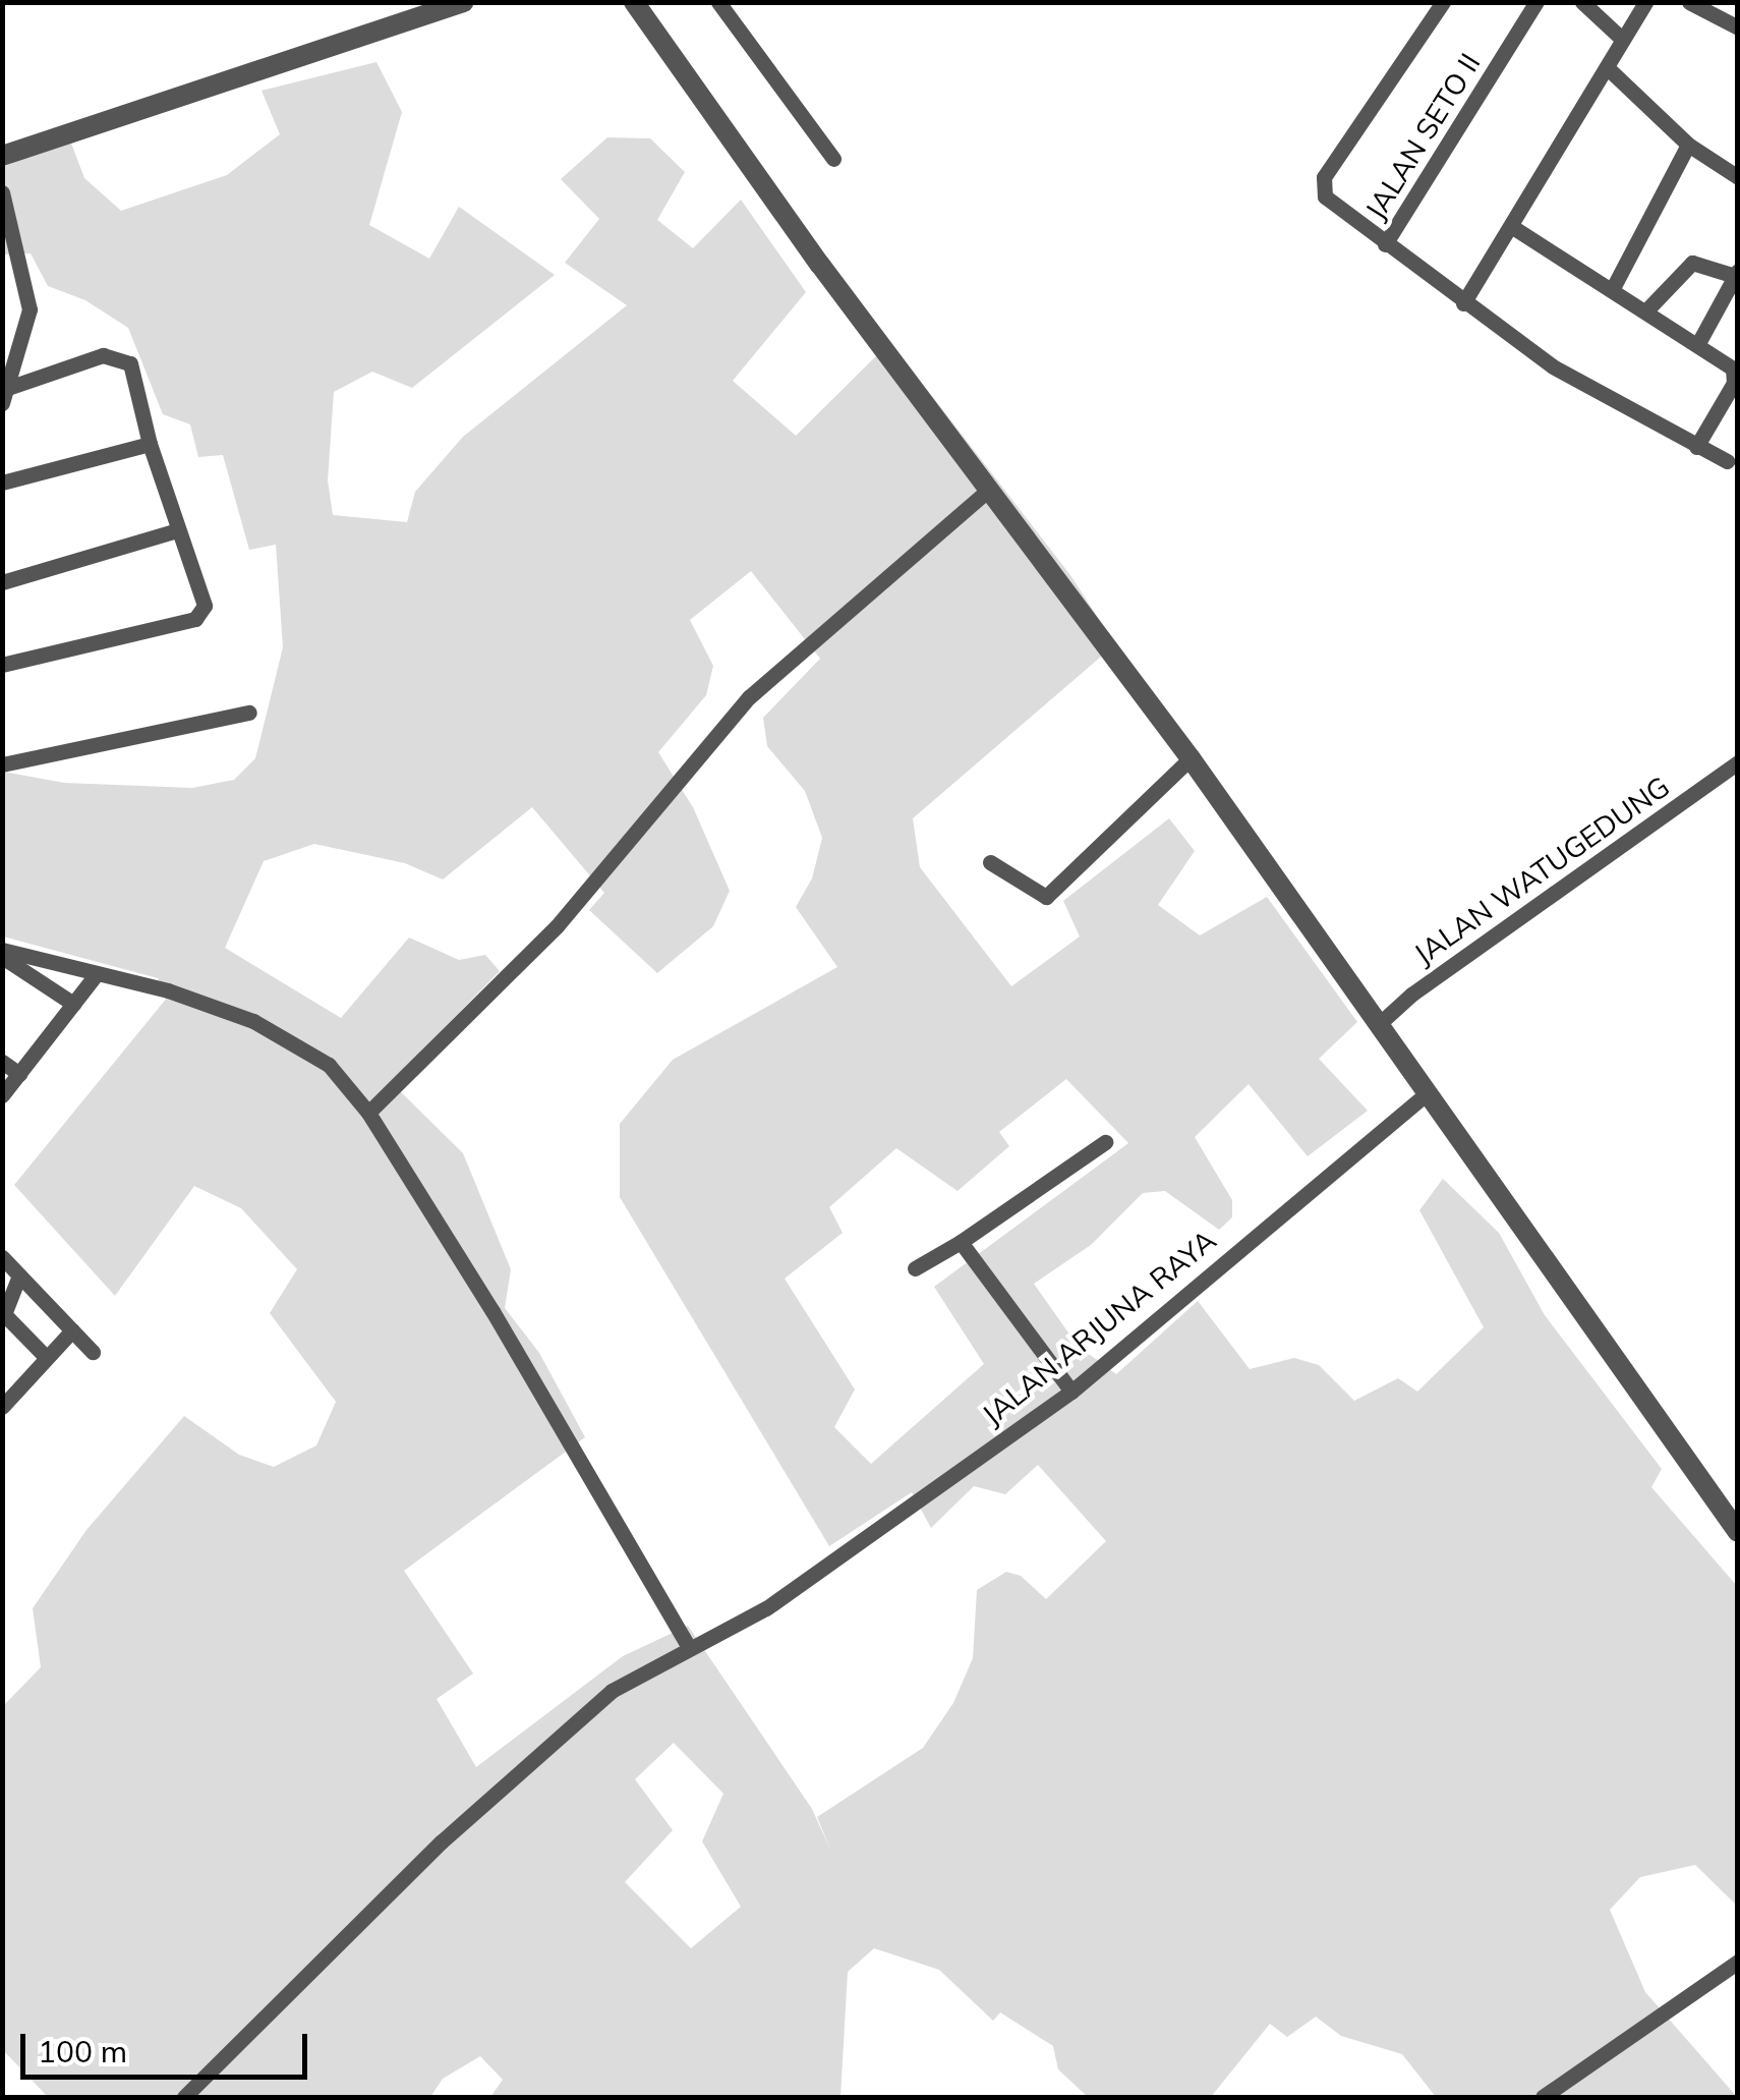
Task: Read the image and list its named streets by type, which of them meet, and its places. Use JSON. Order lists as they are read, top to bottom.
{
  "streets": {
    "street": ["JALAN SETO II", "JALAN WATUGEDUNG", "JALAN ARJUNA RAYA"]
  },
  "scale_bar": "100 m"
}
